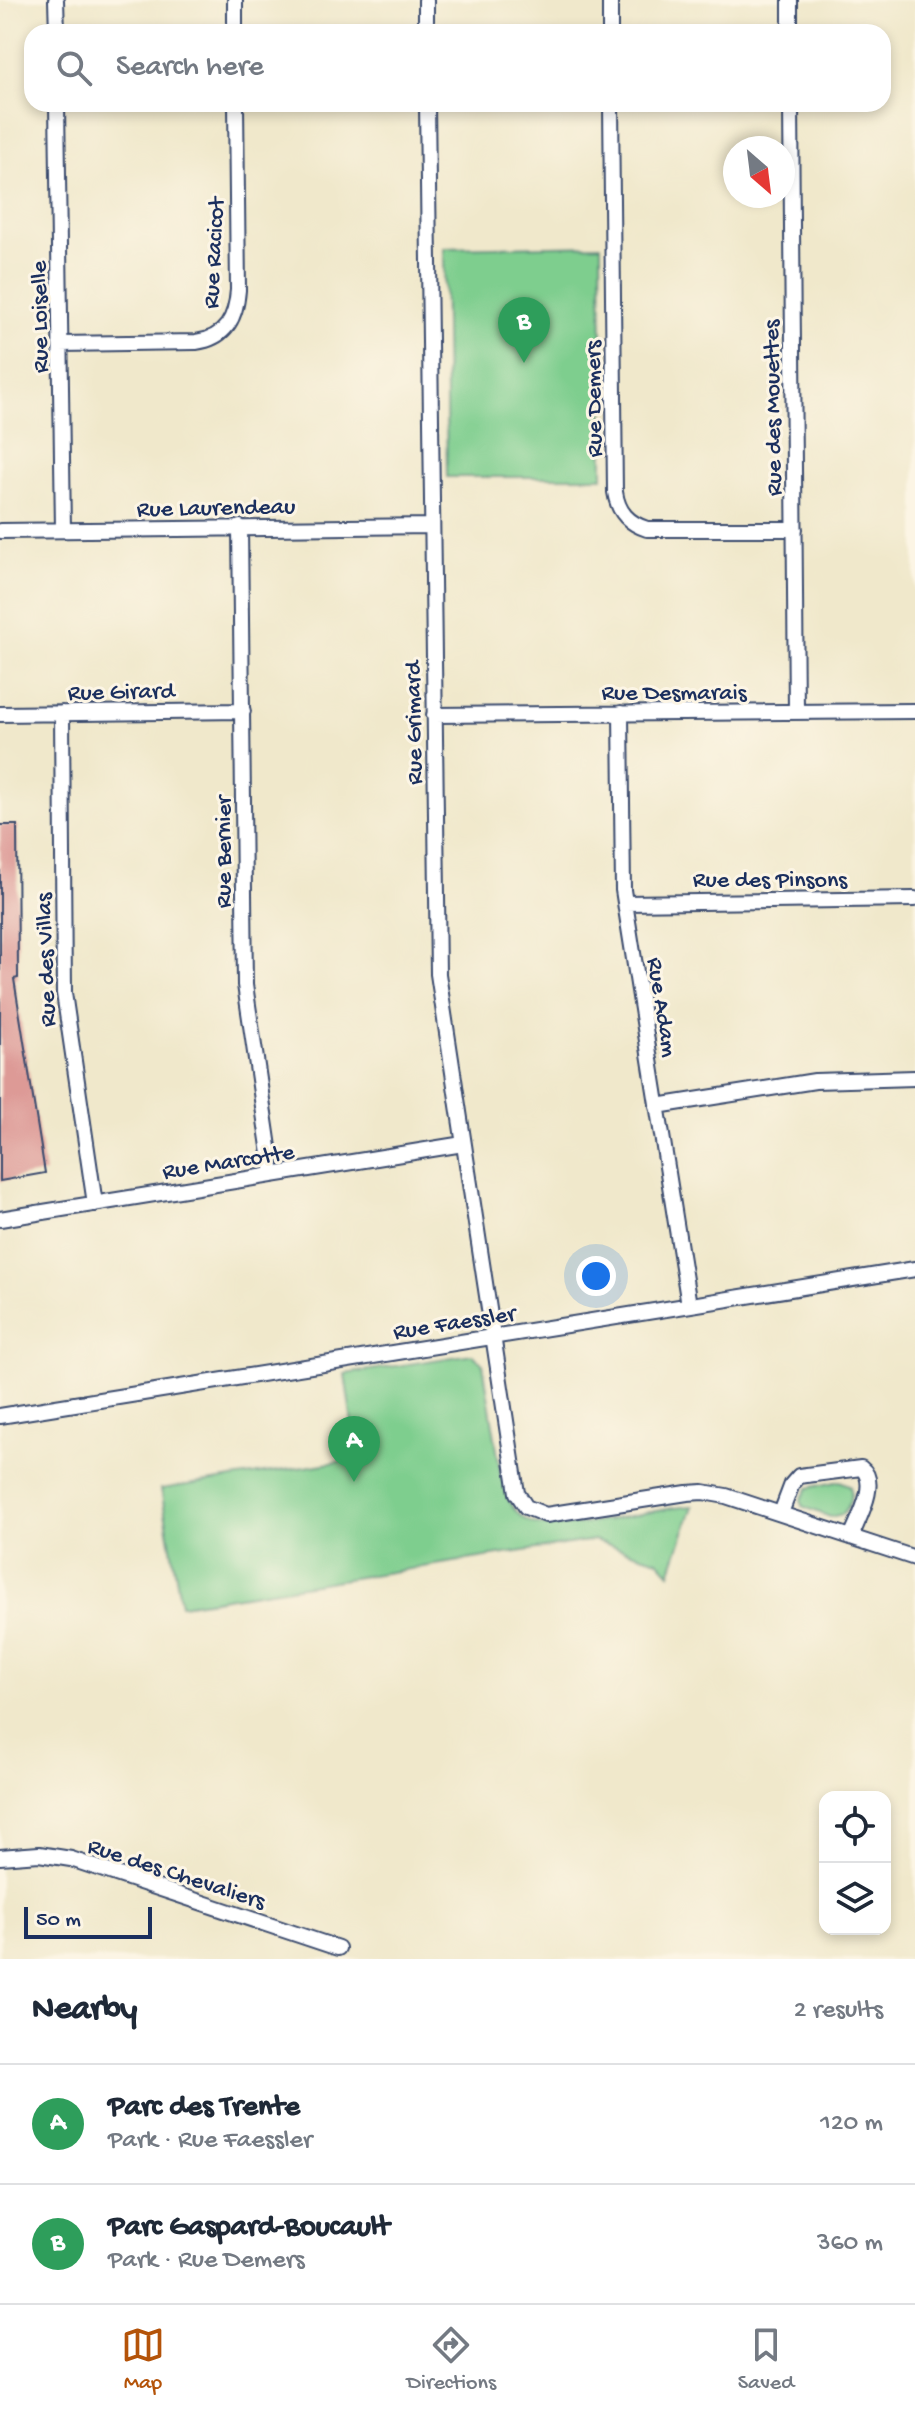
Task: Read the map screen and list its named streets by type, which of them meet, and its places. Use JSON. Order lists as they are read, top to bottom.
{
  "streets": {
    "street": [
      "Rue Racicot",
      "Rue Loiselle",
      "Rue Demers",
      "Rue des Mouettes",
      "Rue Laurendeau",
      "Rue Girard",
      "Rue Desmarais",
      "Rue Grimard",
      "Rue Bernier",
      "Rue des Pinsons",
      "Rue des Villas",
      "Rue Adam",
      "Rue Marcotte",
      "Rue Faessler",
      "Rue des Chevaliers"
    ]
  },
  "crossings": [
    ["Rue Racicot", "Rue Loiselle"],
    ["Rue Loiselle", "Rue Laurendeau"],
    ["Rue Demers", "Rue des Mouettes"],
    ["Rue des Mouettes", "Rue Desmarais"],
    ["Rue Laurendeau", "Rue Grimard"],
    ["Rue Laurendeau", "Rue Bernier"],
    ["Rue Girard", "Rue Bernier"],
    ["Rue Girard", "Rue des Villas"],
    ["Rue Desmarais", "Rue Grimard"],
    ["Rue Desmarais", "Rue Adam"],
    ["Rue Grimard", "Rue Marcotte"],
    ["Rue Grimard", "Rue Faessler"],
    ["Rue Bernier", "Rue Marcotte"],
    ["Rue des Pinsons", "Rue Adam"],
    ["Rue des Villas", "Rue Marcotte"],
    ["Rue Adam", "Rue Faessler"]
  ],
  "scale_bar": "50 m",
  "north": "bottom right",
  "page": {
    "search": "Search here",
    "pins": ["B", "A"],
    "scale": "50 m",
    "heading": ["Nearby", "2 results"],
    "list": [
      {
        "mark": "A",
        "name": "Parc des Trente",
        "note": "Park · Rue Faessler",
        "value": "120 m"
      },
      {
        "mark": "B",
        "name": "Parc Gaspard-Boucault",
        "note": "Park · Rue Demers",
        "value": "360 m"
      }
    ],
    "nav": ["Map", "Directions", "Saved"]
  }
}
